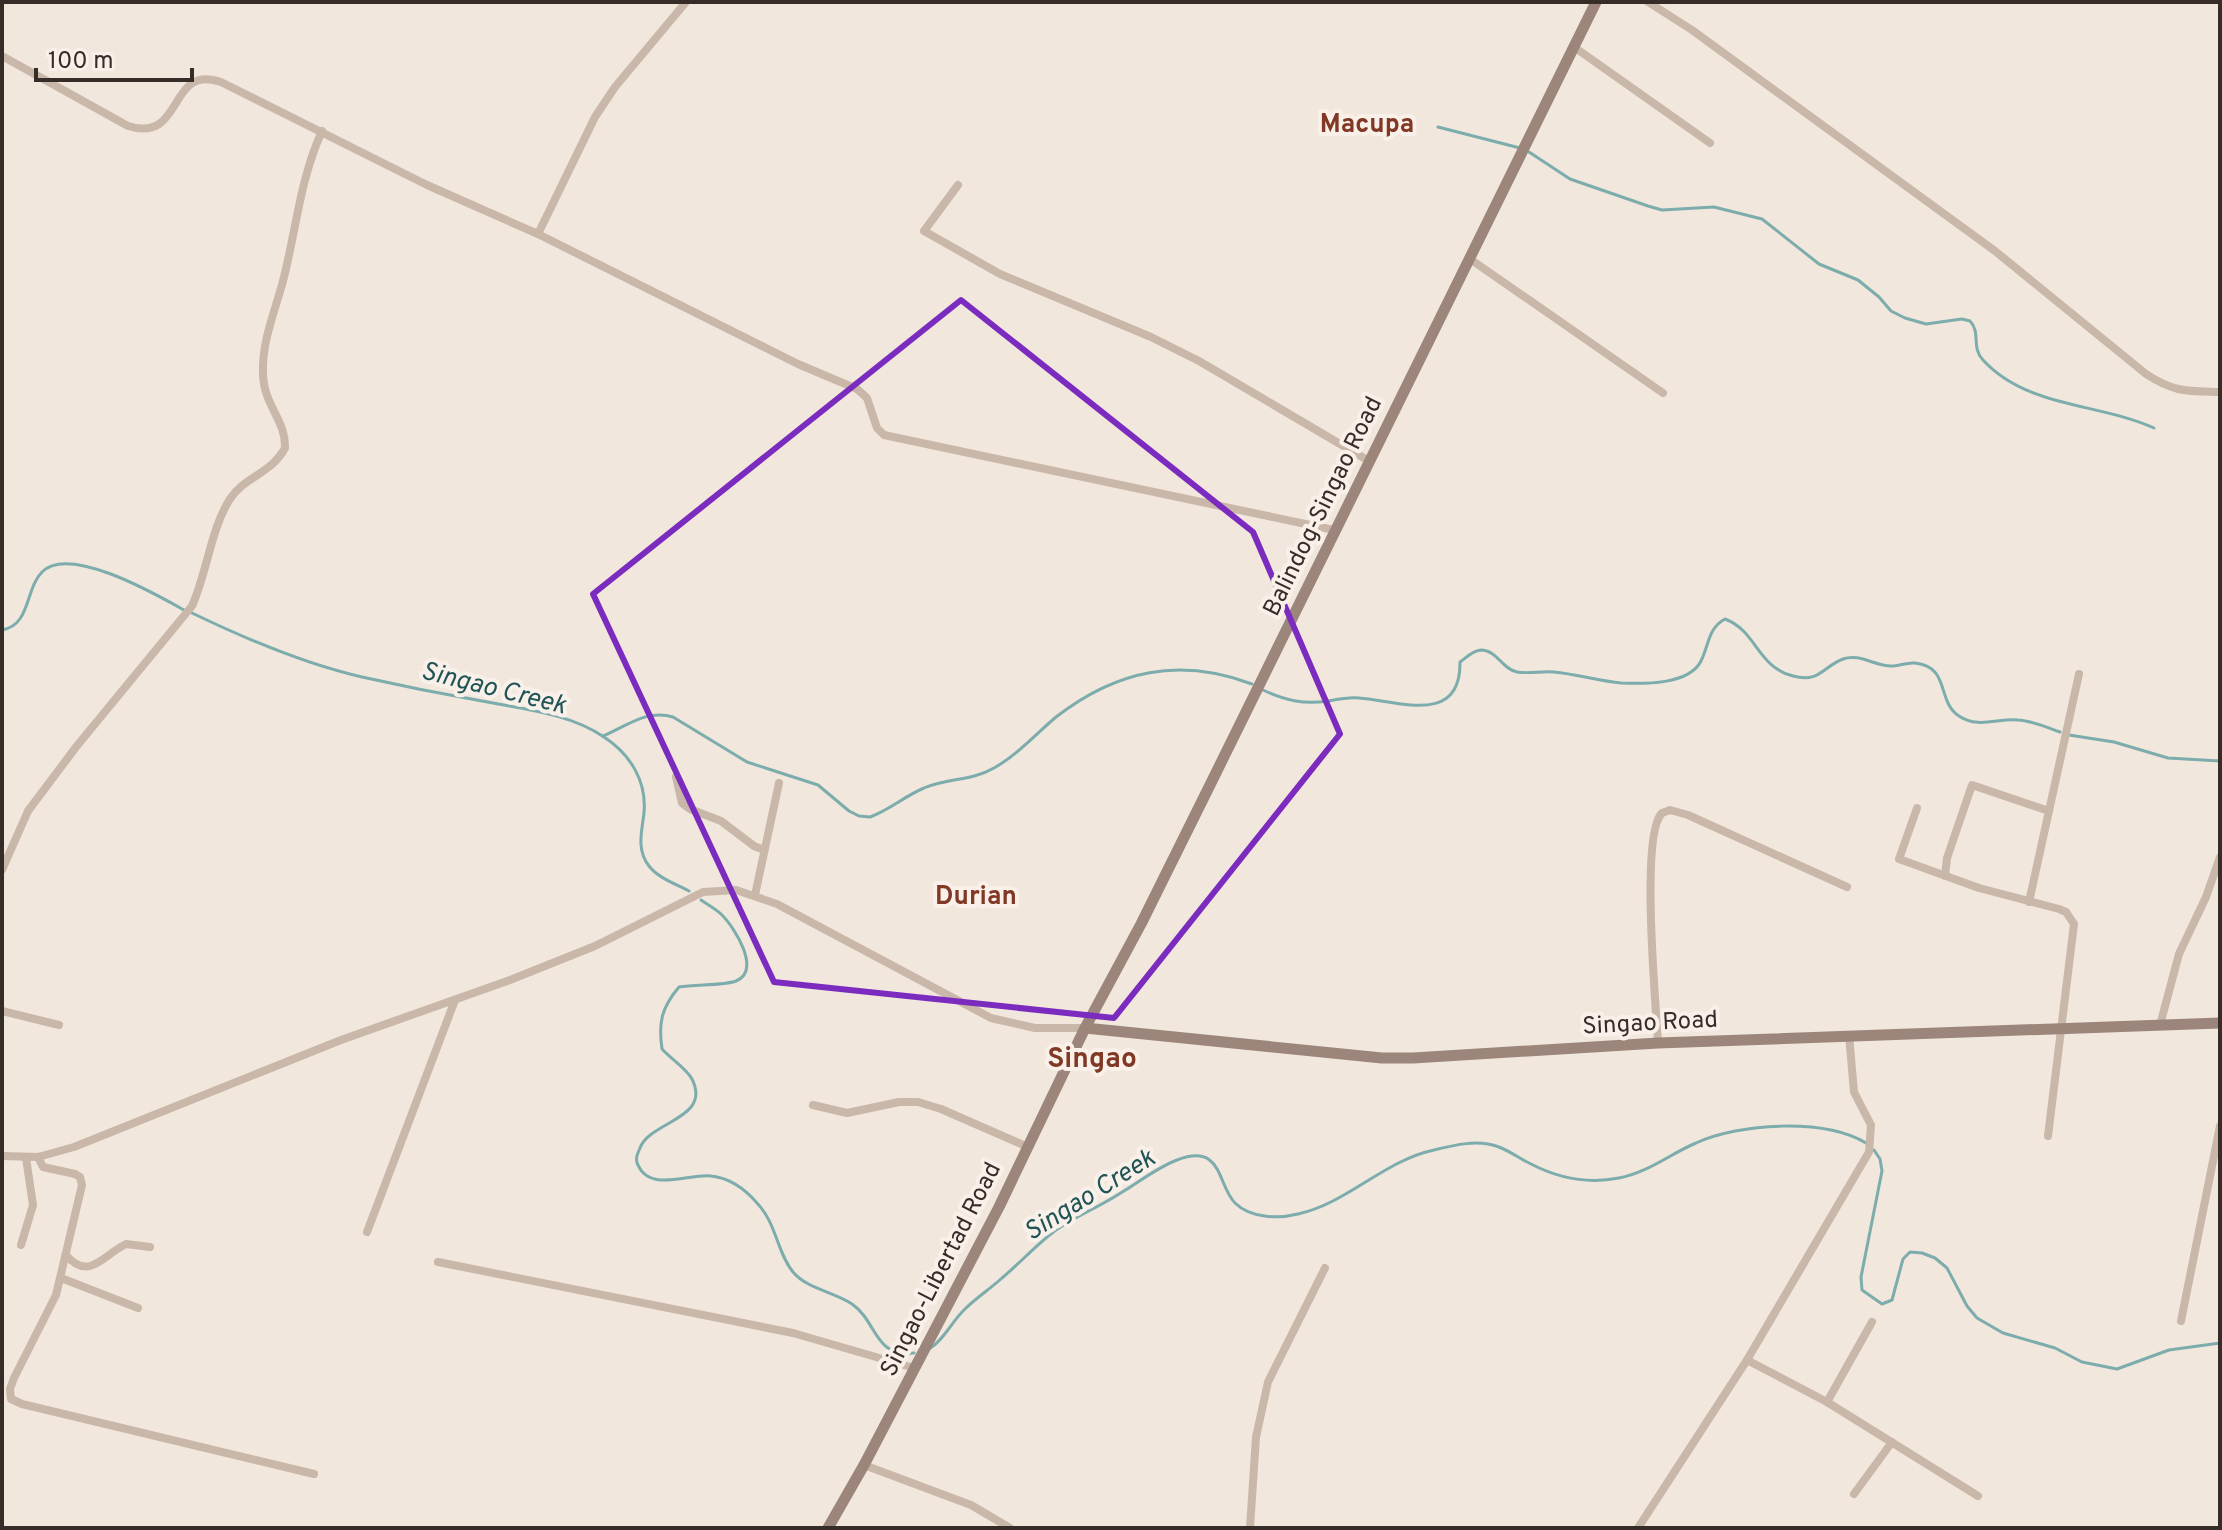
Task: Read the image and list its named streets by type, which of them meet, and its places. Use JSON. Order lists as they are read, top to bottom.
{
  "streets": {
    "street": ["Balindog-Singao Road", "Singao Road", "Singao-Libertad Road"]
  },
  "crossings": [
    ["Balindog-Singao Road", "Singao Road"],
    ["Balindog-Singao Road", "Singao-Libertad Road"],
    ["Singao Road", "Singao-Libertad Road"]
  ],
  "districts": ["Macupa", "Durian", "Singao"],
  "water": ["Singao Creek"],
  "scale_bar": "100 m"
}
